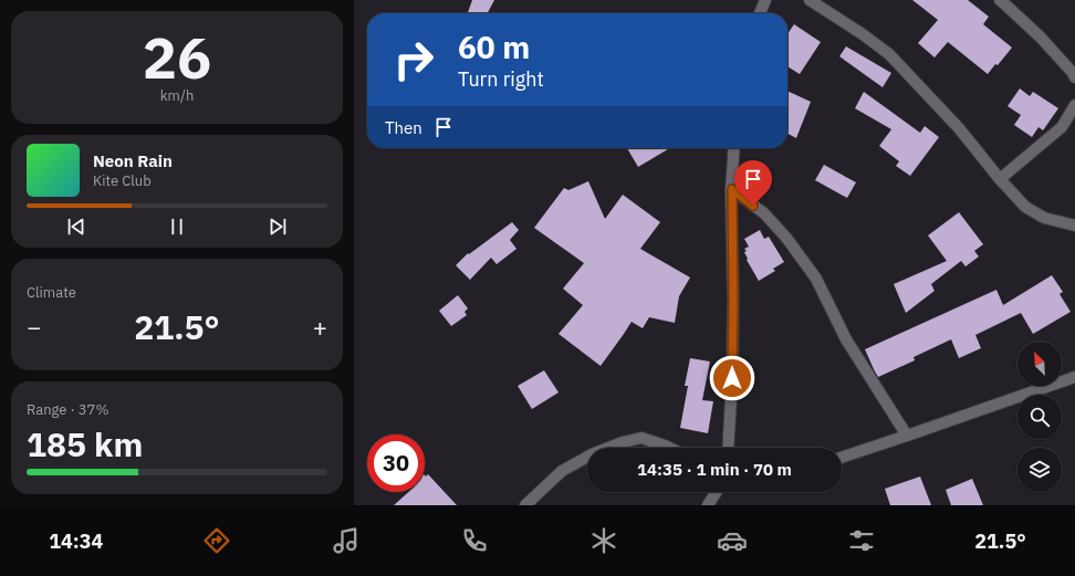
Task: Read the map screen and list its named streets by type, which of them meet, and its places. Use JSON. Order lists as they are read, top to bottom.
{
  "north": "top left",
  "page": {
    "tile": [
      ["26", "km/h"],
      "Climate",
      ["Range · 37%", "185 km"]
    ],
    "turn": ["60 m", "Turn right"],
    "then": "Then",
    "song": ["Neon Rain", "Kite Club"],
    "heat": ["−", "21.5°", "+"],
    "limit": "30",
    "trip": "14:35 · 1 min · 70 m",
    "tabs": ["14:34", "21.5°"]
  }
}
